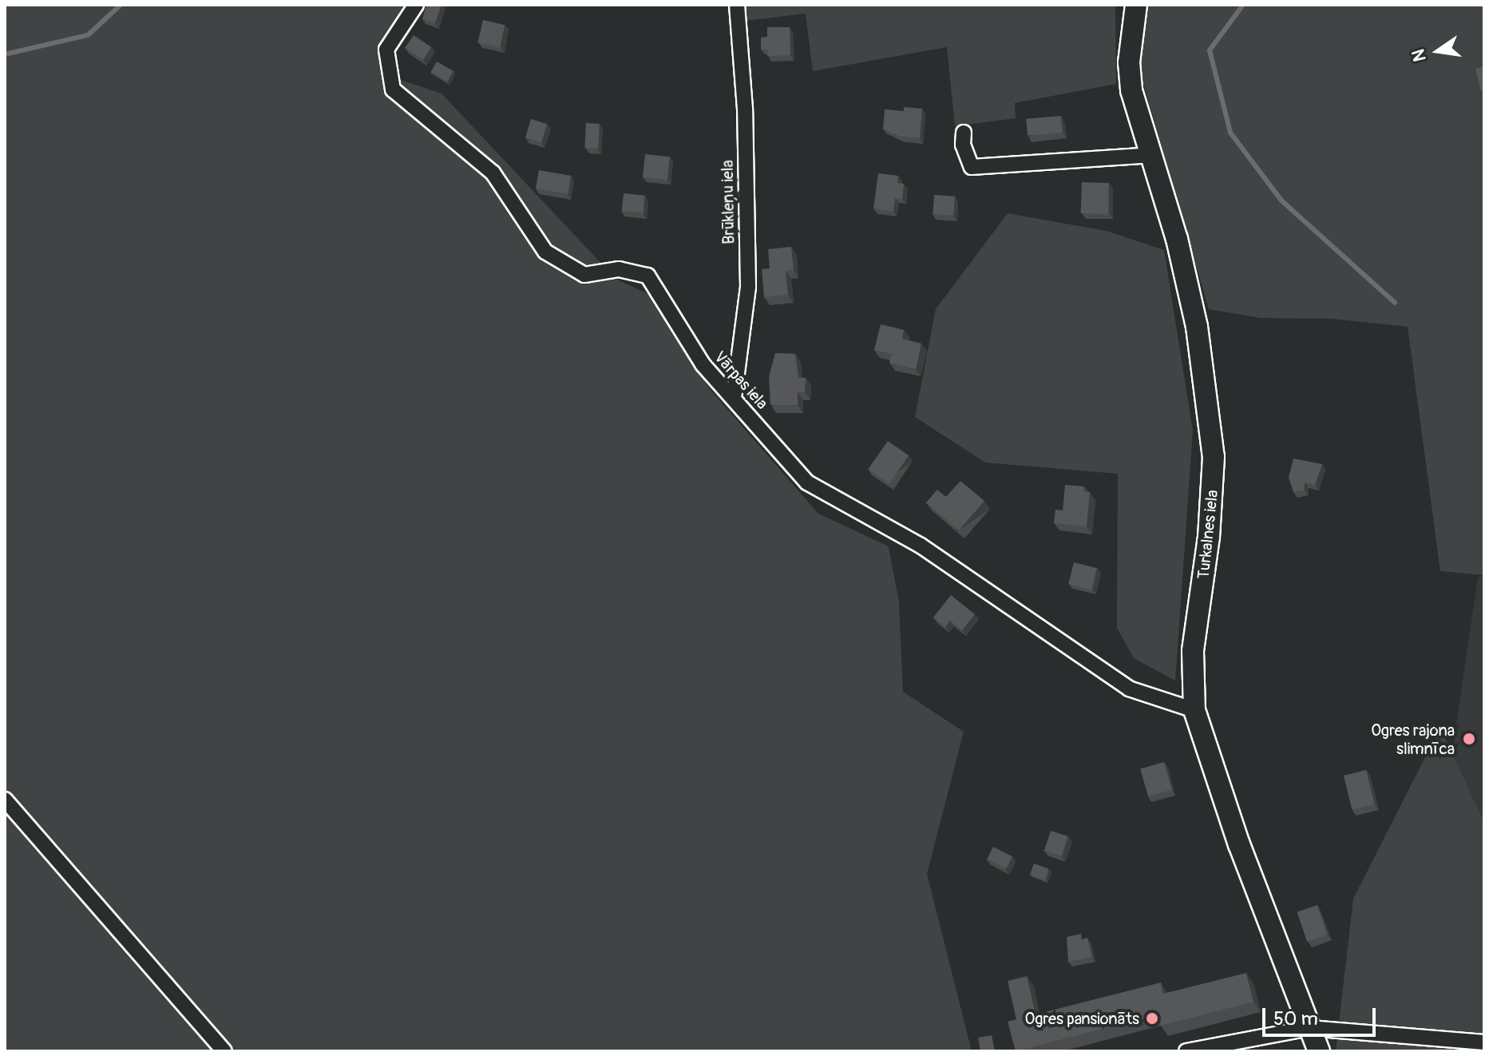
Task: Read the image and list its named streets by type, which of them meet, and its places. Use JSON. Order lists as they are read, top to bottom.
{
  "streets": {
    "main road": ["Turkalnes iela"],
    "street": ["Brūkleņu iela", "Vārpas iela"]
  },
  "crossings": [
    ["Brūkleņu iela", "Vārpas iela"],
    ["Vārpas iela", "Turkalnes iela"]
  ],
  "places": ["Ogres rajona slimnīca", "Ogres pansionāts"],
  "scale_bar": "50 m",
  "north": "left"
}
